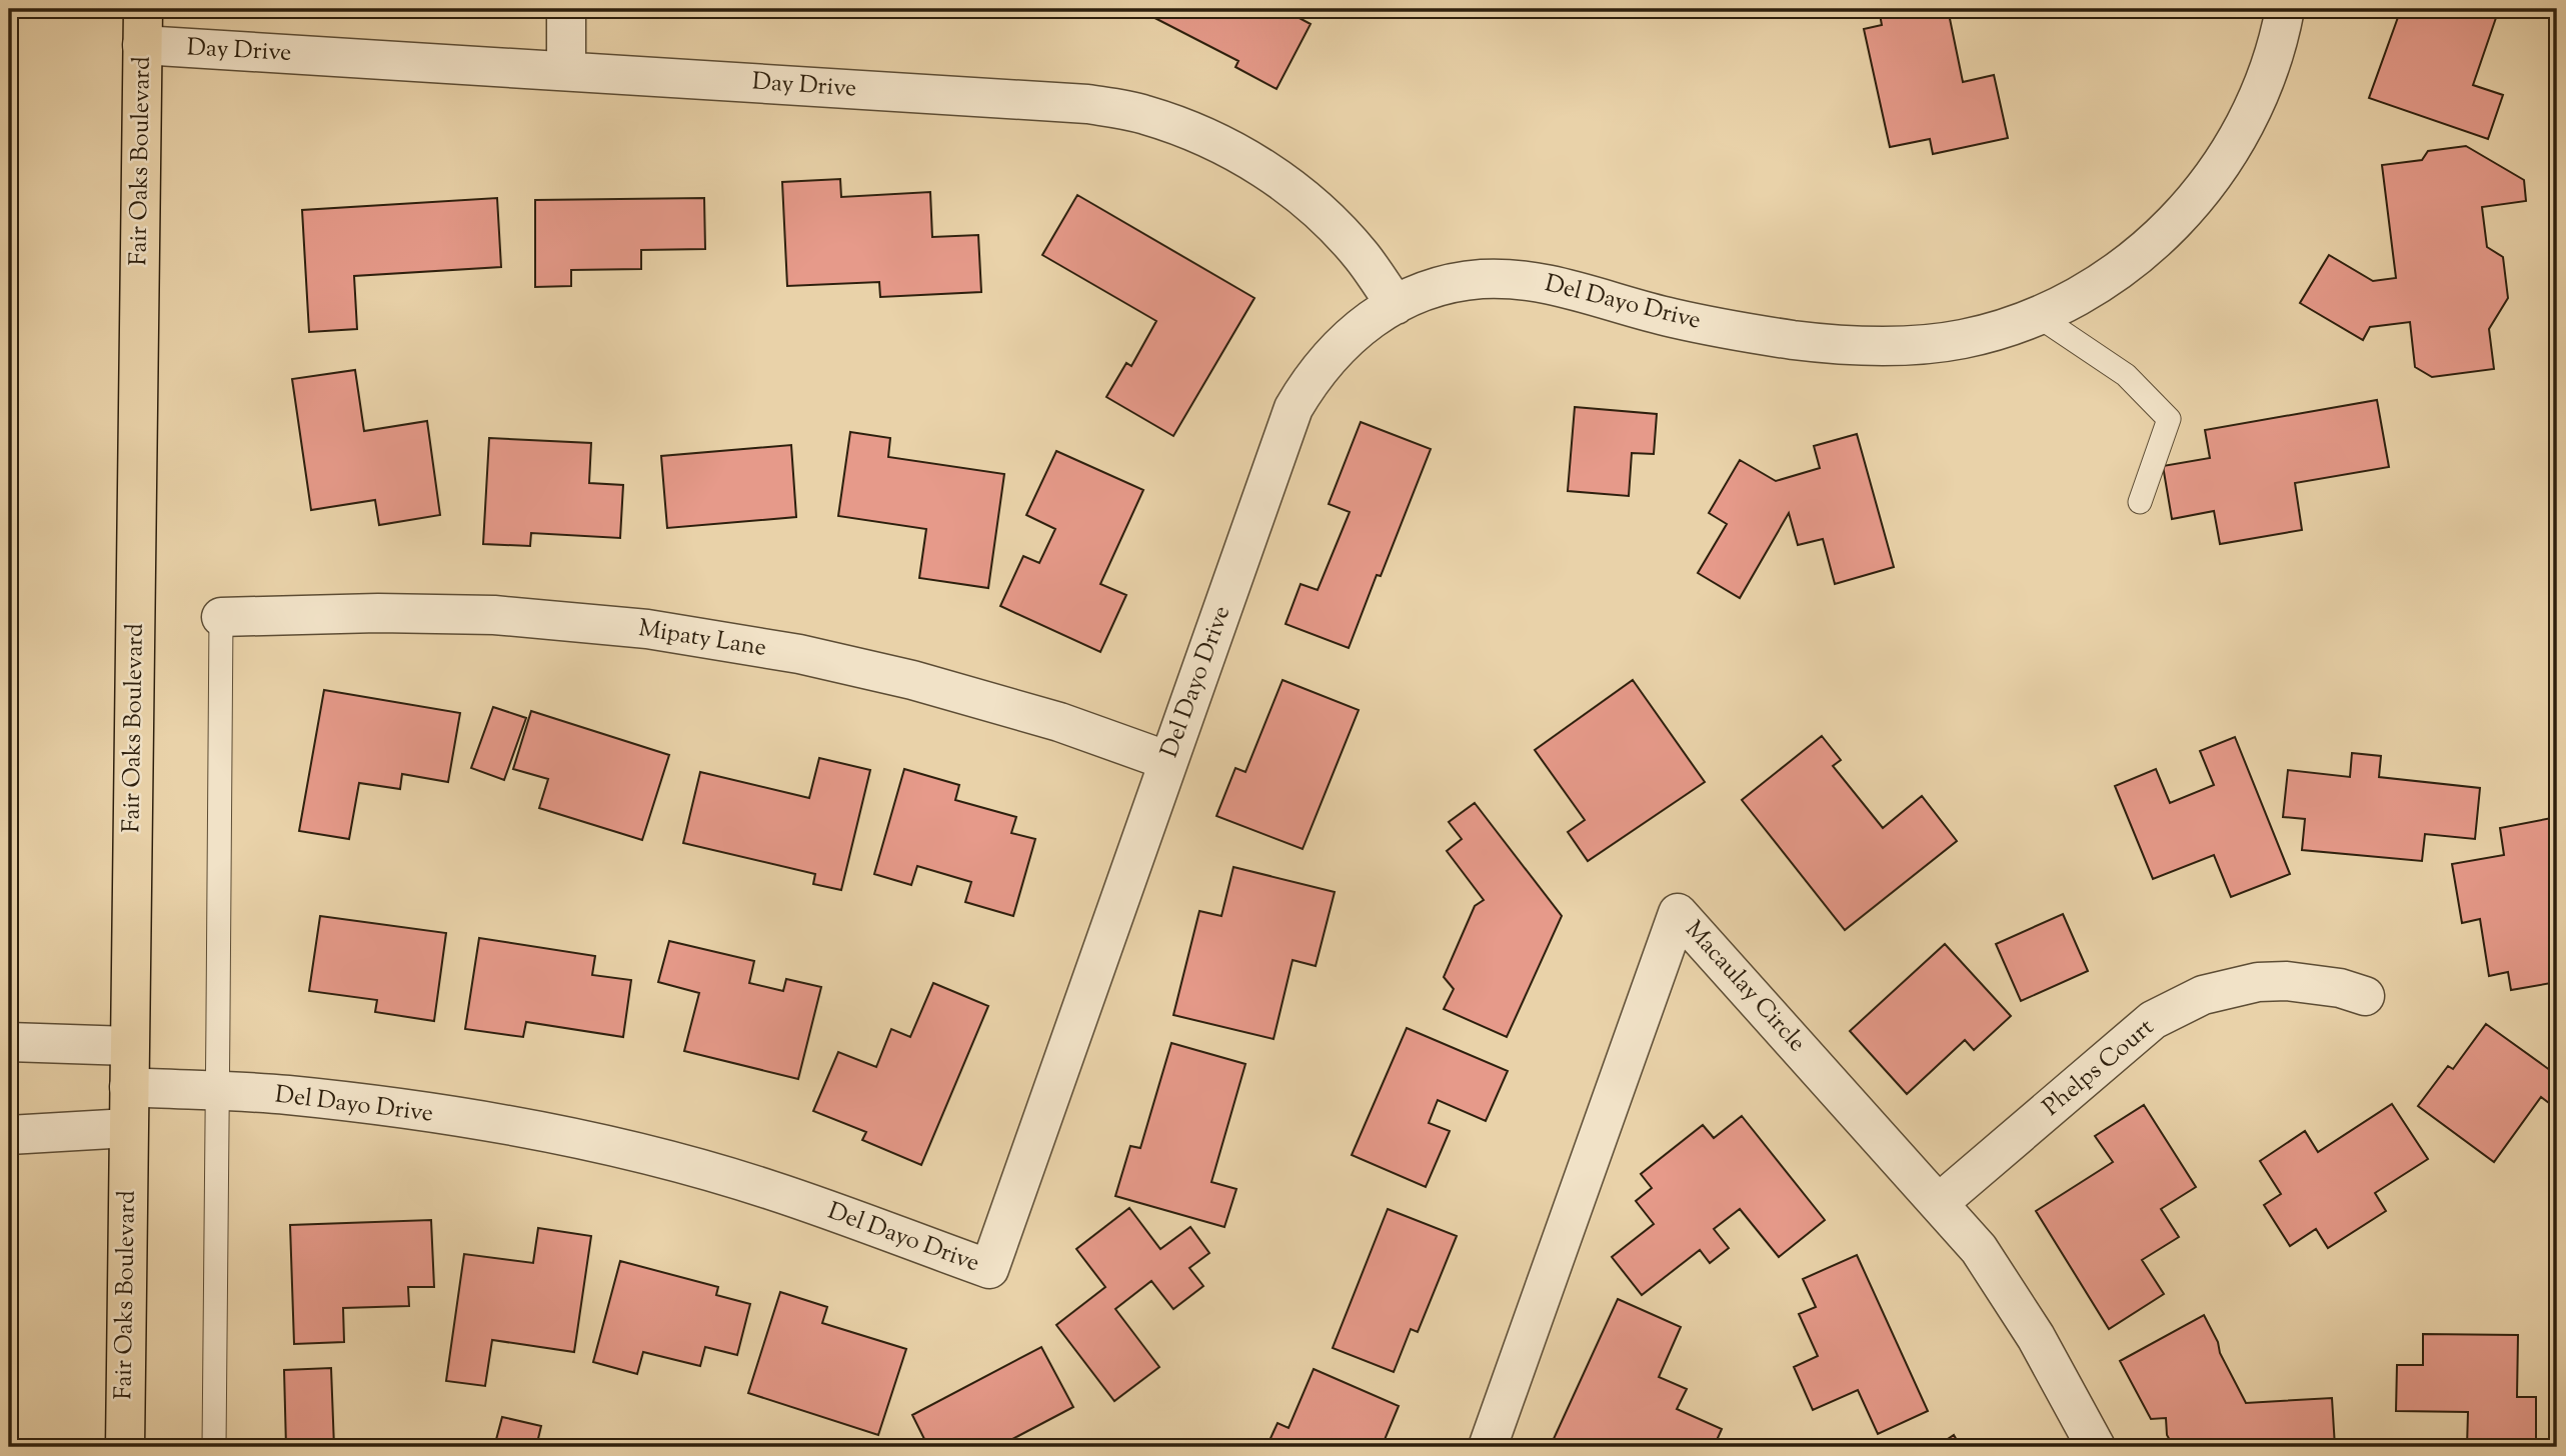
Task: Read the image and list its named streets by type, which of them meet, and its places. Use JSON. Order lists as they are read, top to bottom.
{
  "streets": {
    "main road": ["Fair Oaks Boulevard"],
    "street": [
      "Day Drive",
      "Del Dayo Drive",
      "Mipaty Lane",
      "Macaulay Circle",
      "Phelps Court"
    ]
  },
  "crossings": [
    ["Day Drive", "Fair Oaks Boulevard"],
    ["Day Drive", "Del Dayo Drive"],
    ["Fair Oaks Boulevard", "Del Dayo Drive"],
    ["Del Dayo Drive", "Mipaty Lane"],
    ["Macaulay Circle", "Phelps Court"]
  ]
}
